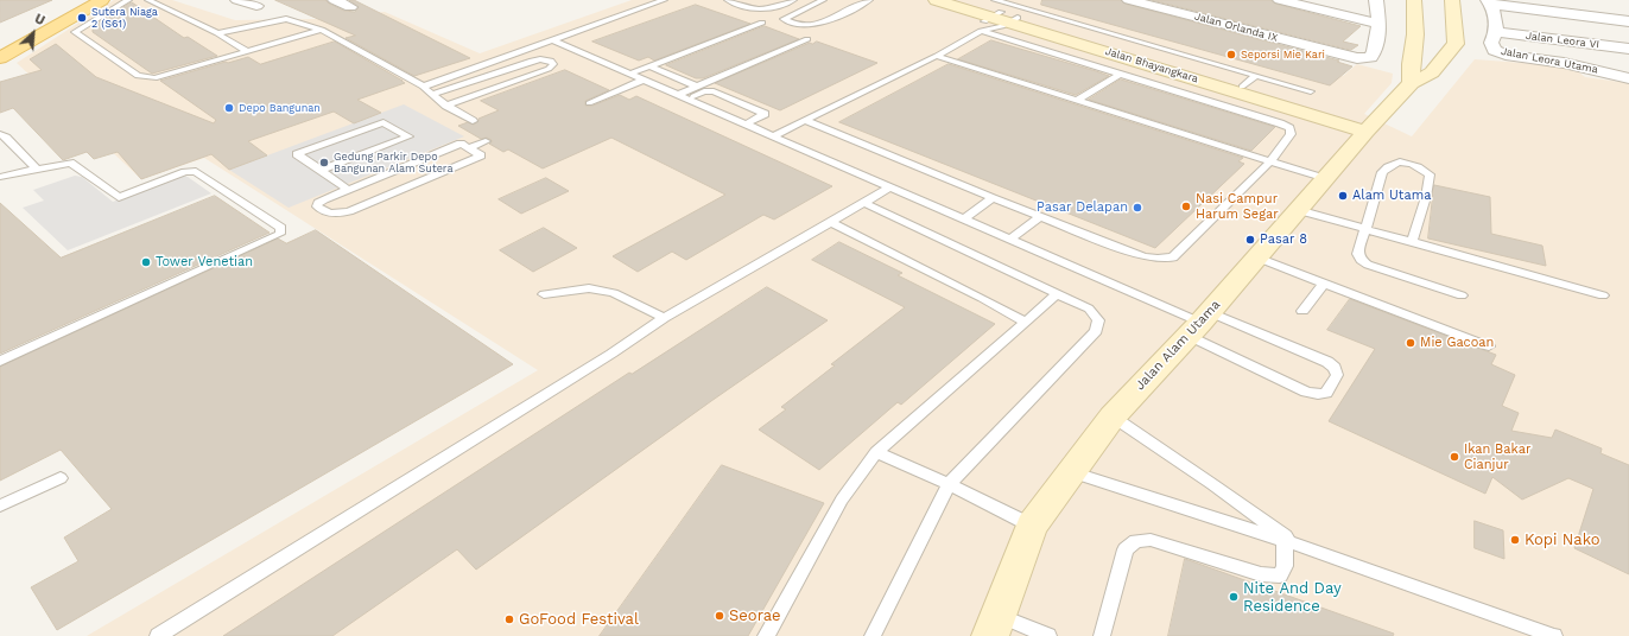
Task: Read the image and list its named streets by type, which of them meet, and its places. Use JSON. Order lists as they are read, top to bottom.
{
  "streets": {
    "main road": ["Jalan Bhayangkara", "Jalan Alam Utama"],
    "street": ["Jalan Orlanda IX", "Jalan Leora VI", "Jalan Leora Utama"]
  },
  "crossings": [
    ["Jalan Leora VI", "Jalan Leora Utama"],
    ["Jalan Bhayangkara", "Jalan Alam Utama"]
  ],
  "places": [
    "Sutera Niaga 2 (S61)",
    "Seporsi Mie Kari",
    "Depo Bangunan",
    "Gedung Parkir Depo Bangunan Alam Sutera",
    "Alam Utama",
    "Nasi Campur Harum Segar",
    "Pasar Delapan",
    "Pasar 8",
    "Tower Venetian",
    "Mie Gacoan",
    "Ikan Bakar Cianjur",
    "Kopi Nako",
    "Nite And Day Residence",
    "Seorae",
    "GoFood Festival"
  ],
  "north": "top right"
}
